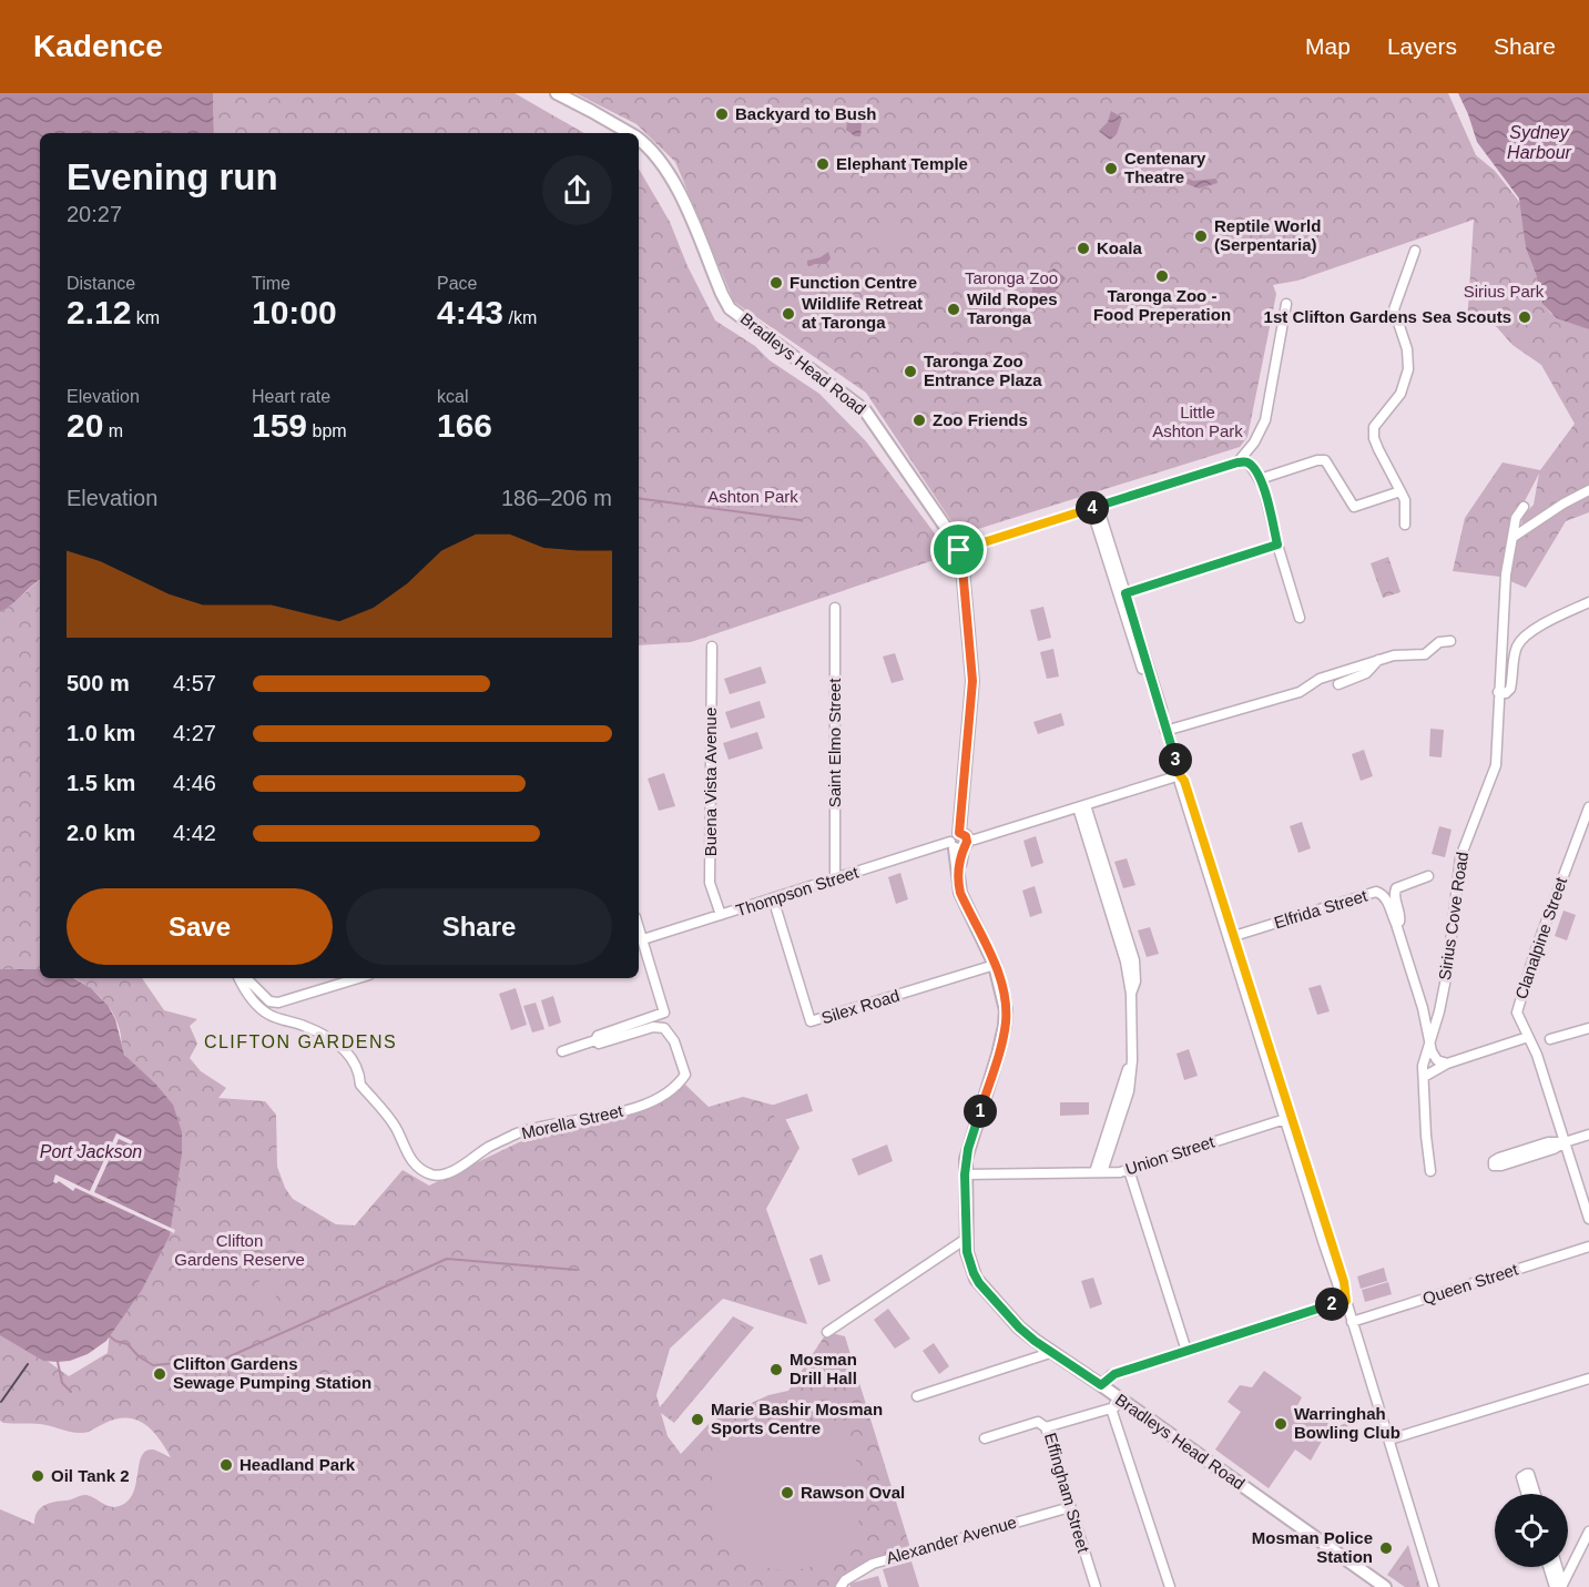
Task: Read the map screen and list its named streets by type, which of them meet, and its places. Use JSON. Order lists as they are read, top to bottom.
{
  "streets": {
    "main road": ["Bradleys Head Road"],
    "street": [
      "Saint Elmo Street",
      "Buena Vista Avenue",
      "Thompson Street",
      "Elfrida Street",
      "Sirius Cove Road",
      "Clanalpine Street",
      "Silex Road",
      "Morella Street",
      "Union Street",
      "Queen Street",
      "Effingham Street",
      "Alexander Avenue"
    ]
  },
  "crossings": [
    ["Bradleys Head Road", "Thompson Street"],
    ["Bradleys Head Road", "Silex Road"],
    ["Bradleys Head Road", "Union Street"],
    ["Bradleys Head Road", "Effingham Street"],
    ["Saint Elmo Street", "Thompson Street"],
    ["Buena Vista Avenue", "Thompson Street"],
    ["Thompson Street", "Silex Road"],
    ["Effingham Street", "Alexander Avenue"]
  ],
  "districts": ["CLIFTON GARDENS"],
  "water": ["Sydney Harbour", "Port Jackson"],
  "parks": [
    "Taronga Zoo",
    "Sirius Park",
    "Little Ashton Park",
    "Ashton Park",
    "Clifton Gardens Reserve"
  ],
  "places": [
    "Backyard to Bush",
    "Elephant Temple",
    "Centenary Theatre",
    "Reptile World (Serpentaria)",
    "Koala",
    "Taronga Zoo - Food Preperation",
    "Function Centre",
    "Wild Ropes Taronga",
    "Wildlife Retreat at Taronga",
    "1st Clifton Gardens Sea Scouts",
    "Taronga Zoo Entrance Plaza",
    "Zoo Friends",
    "Mosman Drill Hall",
    "Clifton Gardens Sewage Pumping Station",
    "Marie Bashir Mosman Sports Centre",
    "Warringhah Bowling Club",
    "Headland Park",
    "Oil Tank 2",
    "Rawson Oval",
    "Mosman Police Station"
  ],
  "page": {
    "header": "Kadence",
    "nav": ["Map", "Layers", "Share"],
    "heading": ["Evening run", "20:27"],
    "stats": [
      ["Distance", "2.12 km"],
      ["Time", "10:00"],
      ["Pace", "4:43 /km"],
      ["Elevation", "20 m"],
      ["Heart rate", "159 bpm"],
      ["kcal", "166"]
    ],
    "chart": ["Elevation", "186–206 m"],
    "pins": [
      "4",
      "3",
      "1",
      "2"
    ],
    "list": [
      {
        "name": "500 m",
        "note": "4:57"
      },
      {
        "name": "1.0 km",
        "note": "4:27"
      },
      {
        "name": "1.5 km",
        "note": "4:46"
      },
      {
        "name": "2.0 km",
        "note": "4:42"
      }
    ],
    "buttons": ["Save", "Share"]
  }
}
